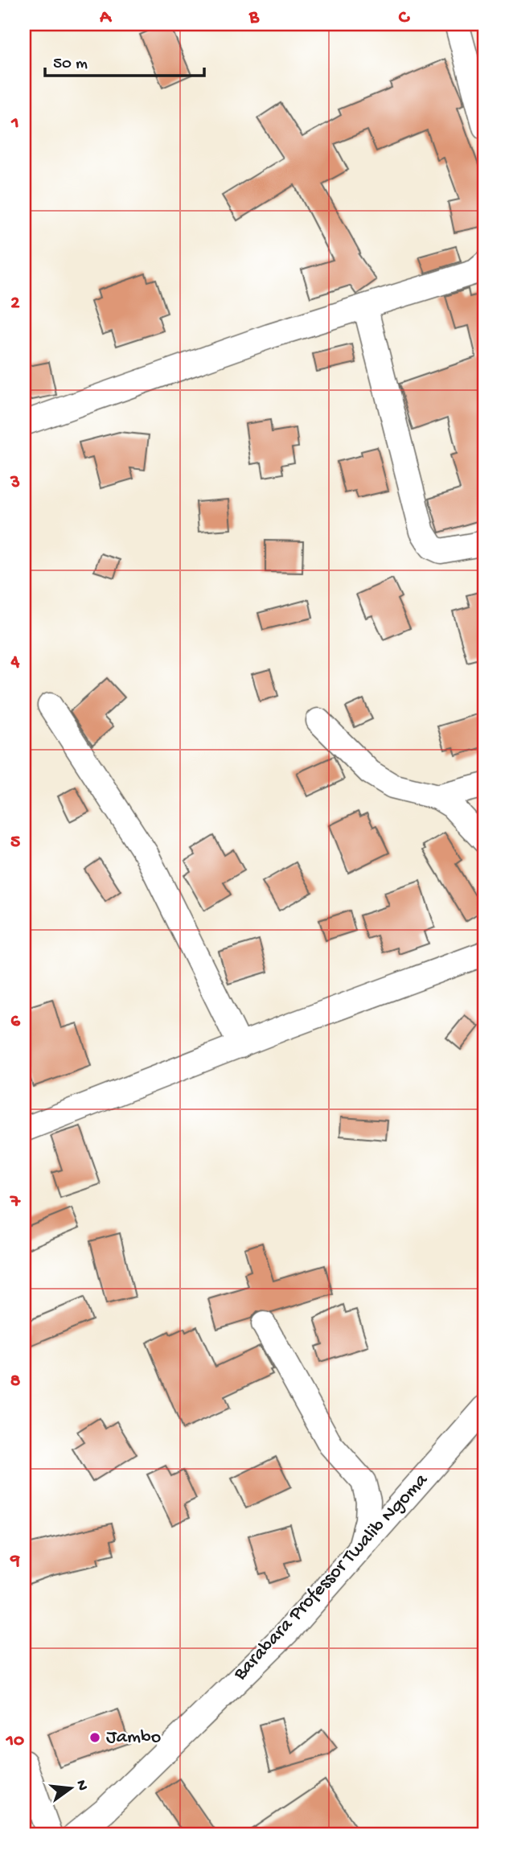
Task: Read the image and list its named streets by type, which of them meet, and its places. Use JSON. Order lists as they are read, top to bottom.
{
  "streets": {
    "street": ["Barabara Professor Twalib Ngoma"]
  },
  "places": ["Jambo"],
  "scale_bar": "50 m",
  "north": "right",
  "grid": {
    "columns": ["A", "B", "C"],
    "rows": [
      "1",
      "2",
      "3",
      "4",
      "5",
      "6",
      "7",
      "8",
      "9",
      "10"
    ]
  }
}
